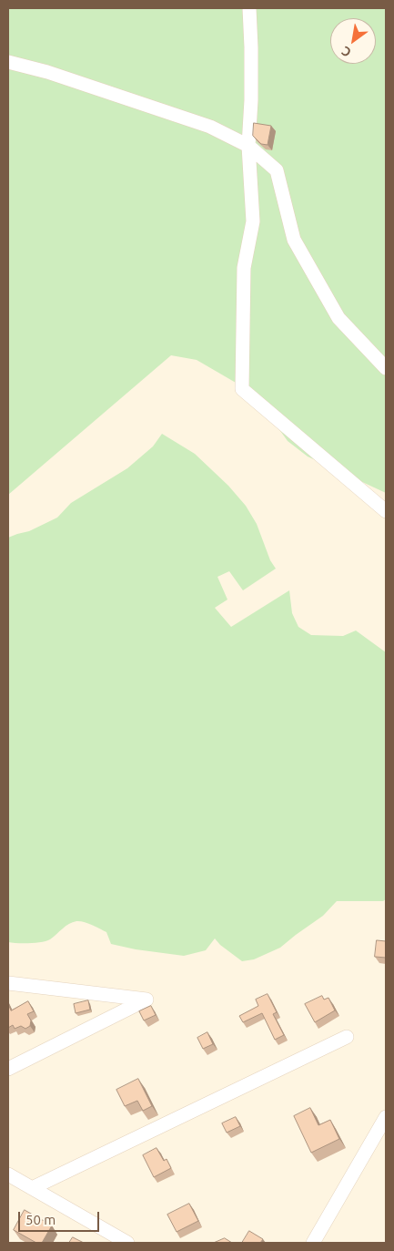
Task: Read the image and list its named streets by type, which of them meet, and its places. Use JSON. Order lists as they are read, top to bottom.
{
  "scale_bar": "50 m",
  "north": "bottom left"
}
